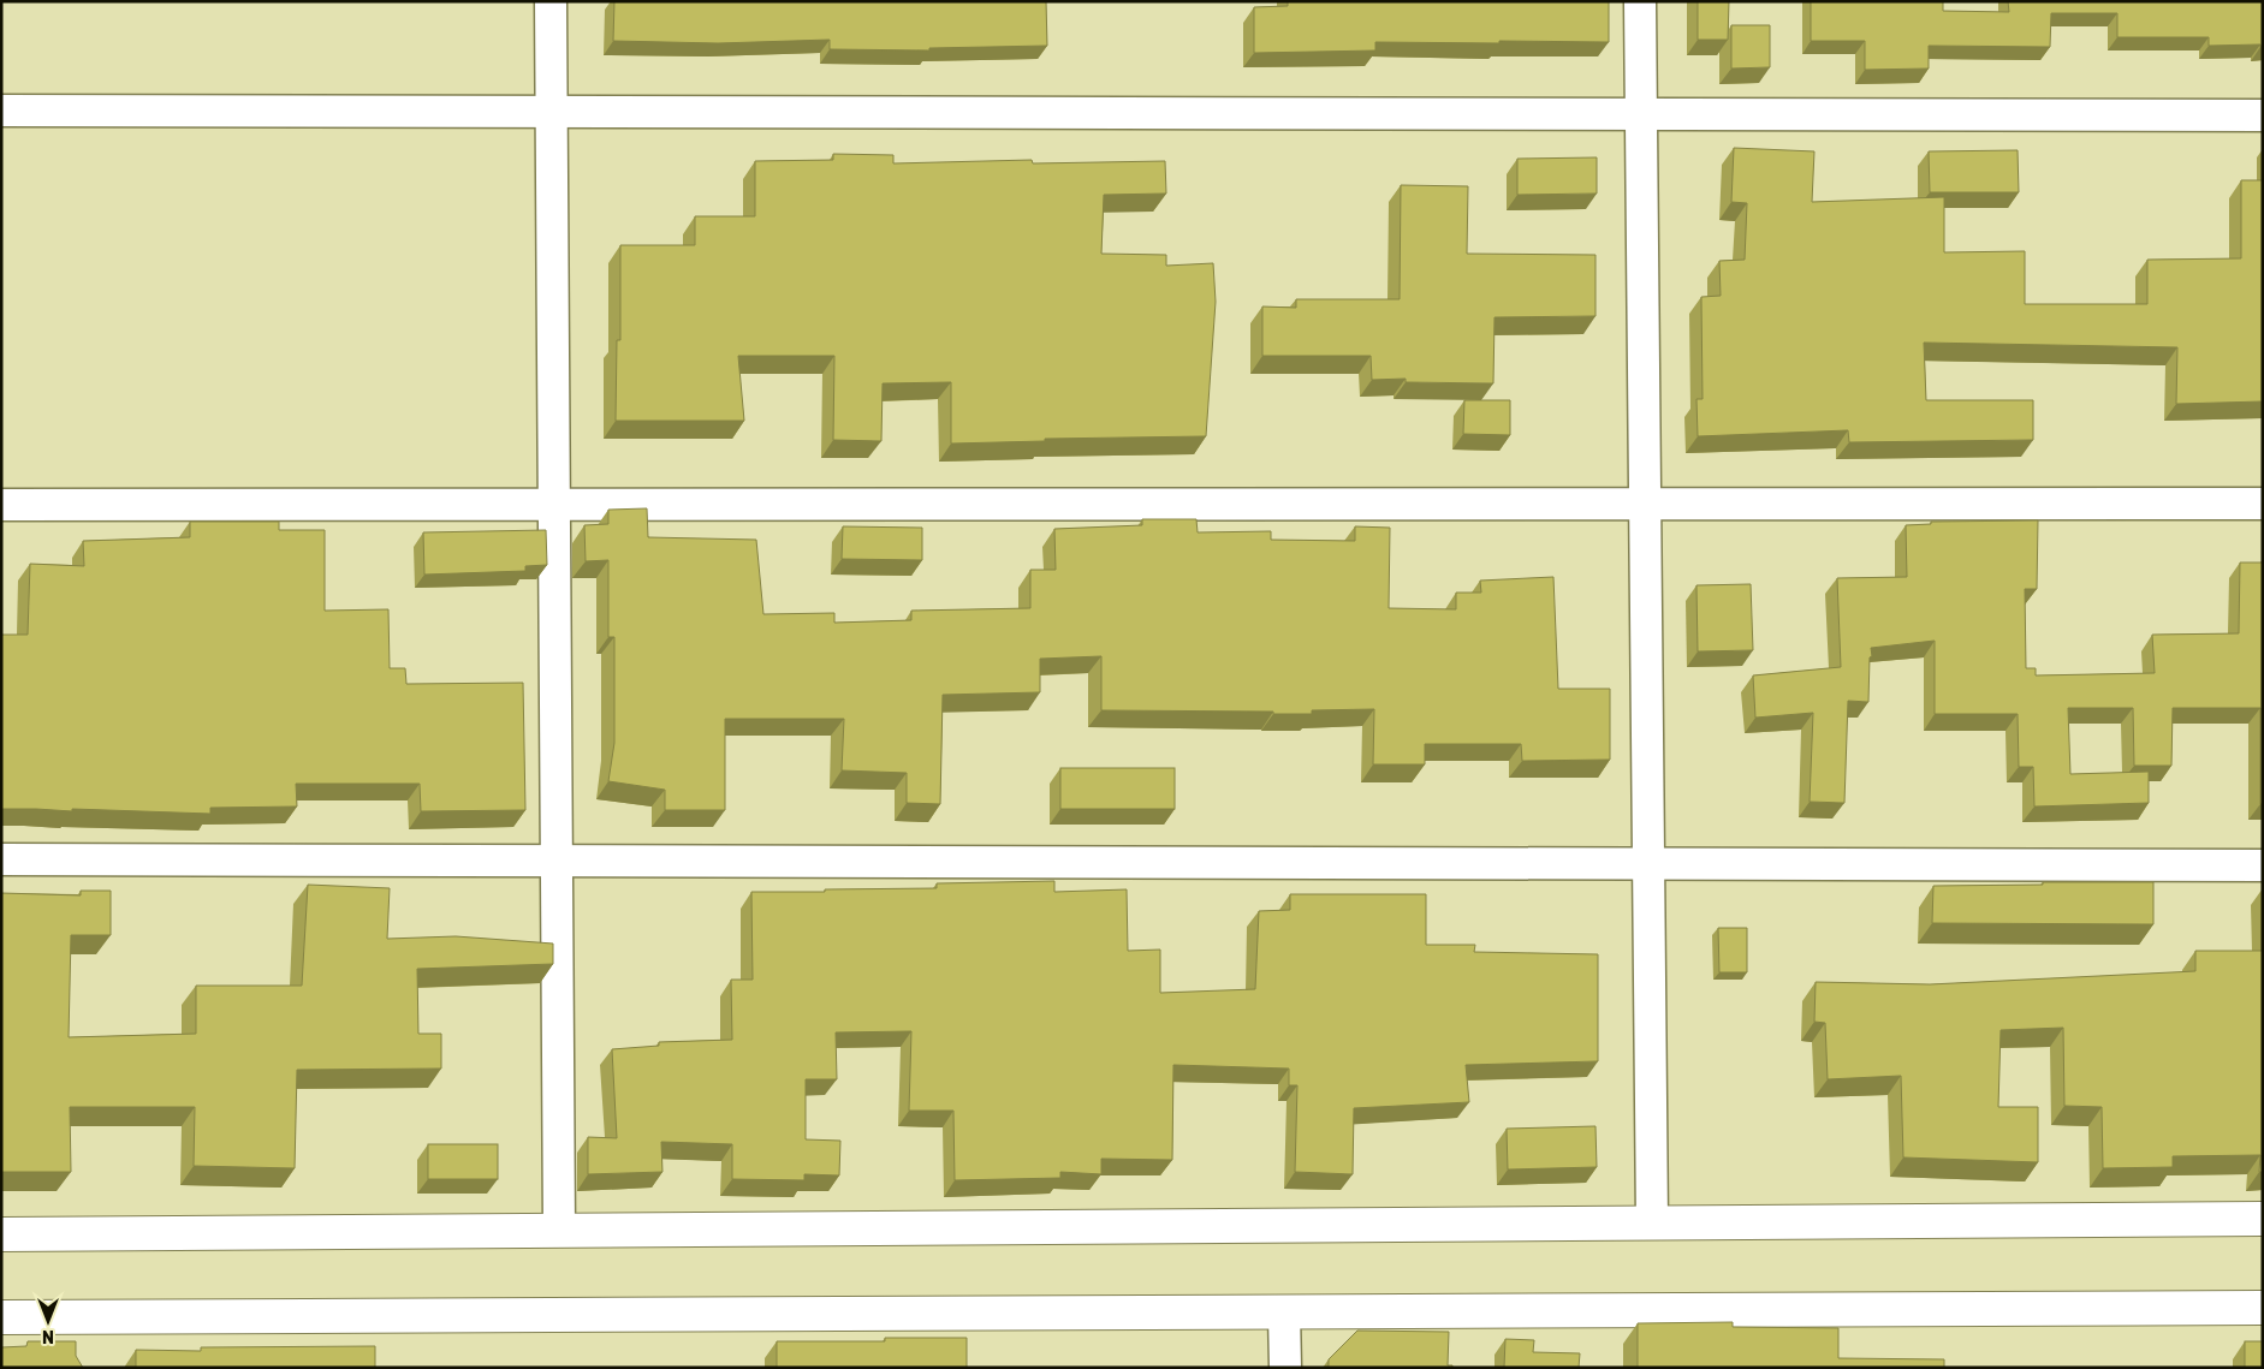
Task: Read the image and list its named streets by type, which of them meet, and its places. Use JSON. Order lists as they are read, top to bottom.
{
  "north": "bottom"
}
